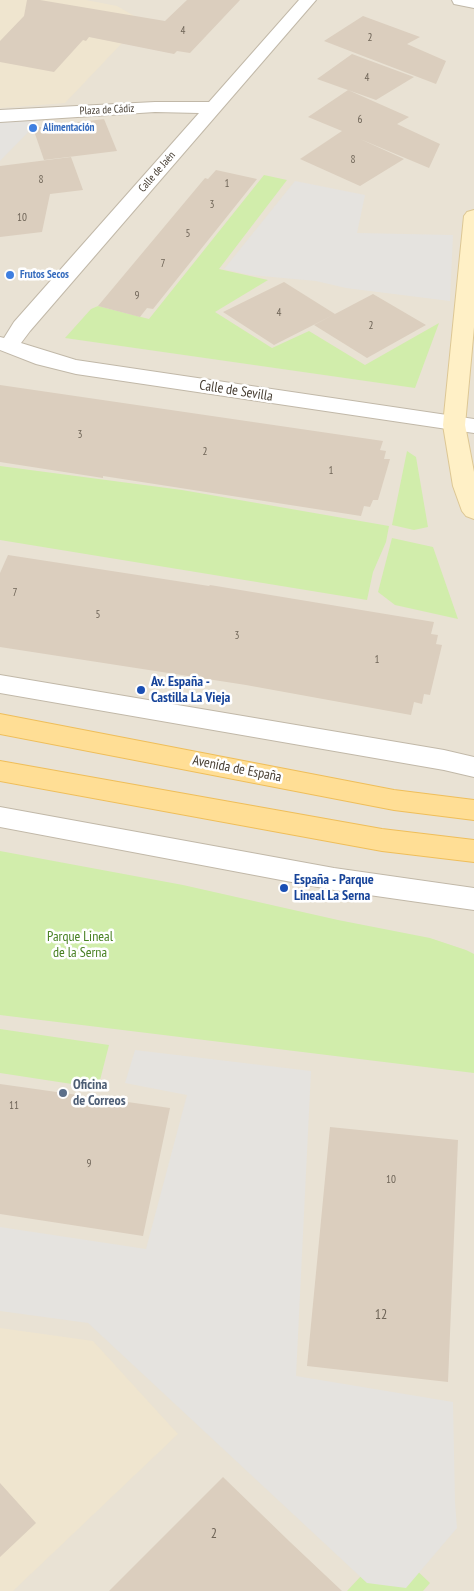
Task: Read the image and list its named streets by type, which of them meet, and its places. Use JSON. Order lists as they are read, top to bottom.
{
  "streets": {
    "main road": ["Avenida de España"],
    "street": ["Plaza de Cádiz", "Calle de Jaén", "Calle de Sevilla"]
  },
  "crossings": [
    ["Plaza de Cádiz", "Calle de Jaén"],
    ["Calle de Jaén", "Calle de Sevilla"]
  ],
  "parks": ["Parque Lineal de la Serna"],
  "places": [
    "Alimentación",
    "Frutos Secos",
    "Av. España - Castilla La Vieja",
    "España - Parque Lineal La Serna",
    "Oficina de Correos"
  ],
  "house_numbers": [
    "4",
    "2",
    "4",
    "6",
    "8",
    "8",
    "1",
    "3",
    "10",
    "5",
    "7",
    "9",
    "4",
    "2",
    "3",
    "2",
    "1",
    "7",
    "5",
    "3",
    "1",
    "11",
    "9",
    "10",
    "12",
    "2"
  ]
}
